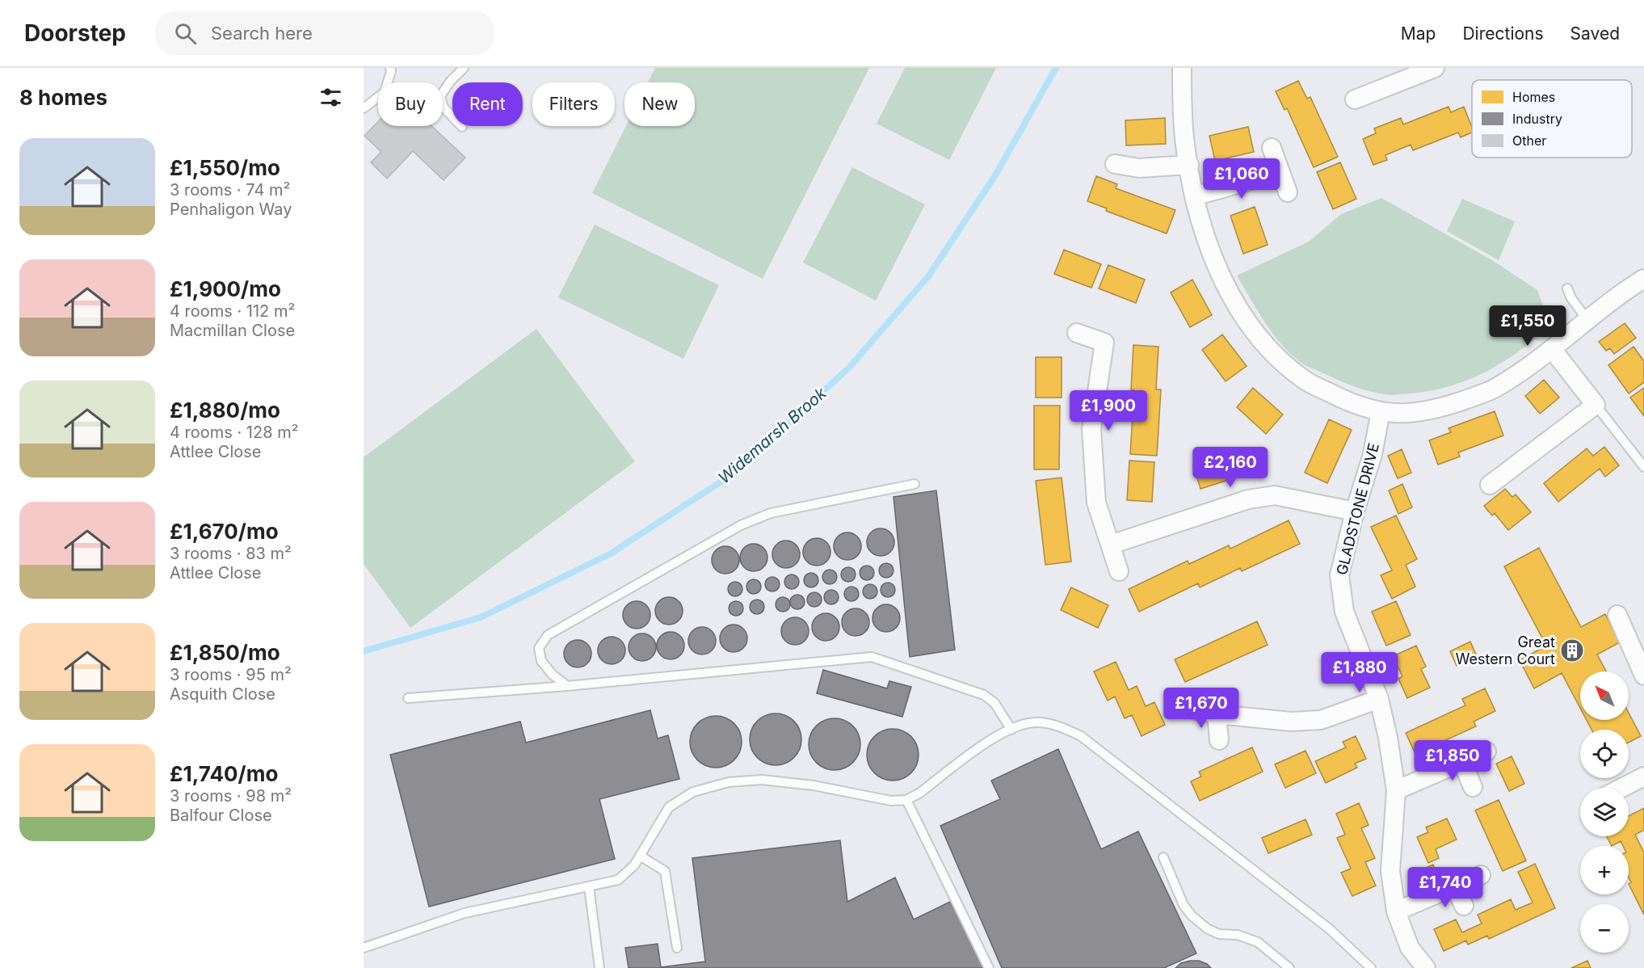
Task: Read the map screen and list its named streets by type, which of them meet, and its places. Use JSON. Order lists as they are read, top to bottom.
{
  "streets": {
    "street": ["GLADSTONE DRIVE"]
  },
  "water": ["Widemarsh Brook"],
  "places": {
    "building": ["Great Western Court"]
  },
  "legend": ["Homes", "Industry", "Other"],
  "north": "top left",
  "page": {
    "header": "Doorstep",
    "search": "Search here",
    "nav": ["Map", "Directions", "Saved"],
    "heading": "8 homes",
    "chip": [
      "Buy",
      "Rent",
      "Filters",
      "New"
    ],
    "list": [
      {
        "name": "£1,550/mo",
        "note": "3 rooms · 74 m² · Penhaligon Way"
      },
      {
        "name": "£1,900/mo",
        "note": "4 rooms · 112 m² · Macmillan Close"
      },
      {
        "name": "£1,880/mo",
        "note": "4 rooms · 128 m² · Attlee Close"
      },
      {
        "name": "£1,670/mo",
        "note": "3 rooms · 83 m² · Attlee Close"
      },
      {
        "name": "£1,850/mo",
        "note": "3 rooms · 95 m² · Asquith Close"
      },
      {
        "name": "£1,740/mo",
        "note": "3 rooms · 98 m² · Balfour Close"
      }
    ],
    "price": [
      "£1,060",
      "£1,550",
      "£1,900",
      "£2,160",
      "£1,880",
      "£1,670",
      "£1,850",
      "£1,740"
    ],
    "map_buttons": ["+", "−"]
  }
}
